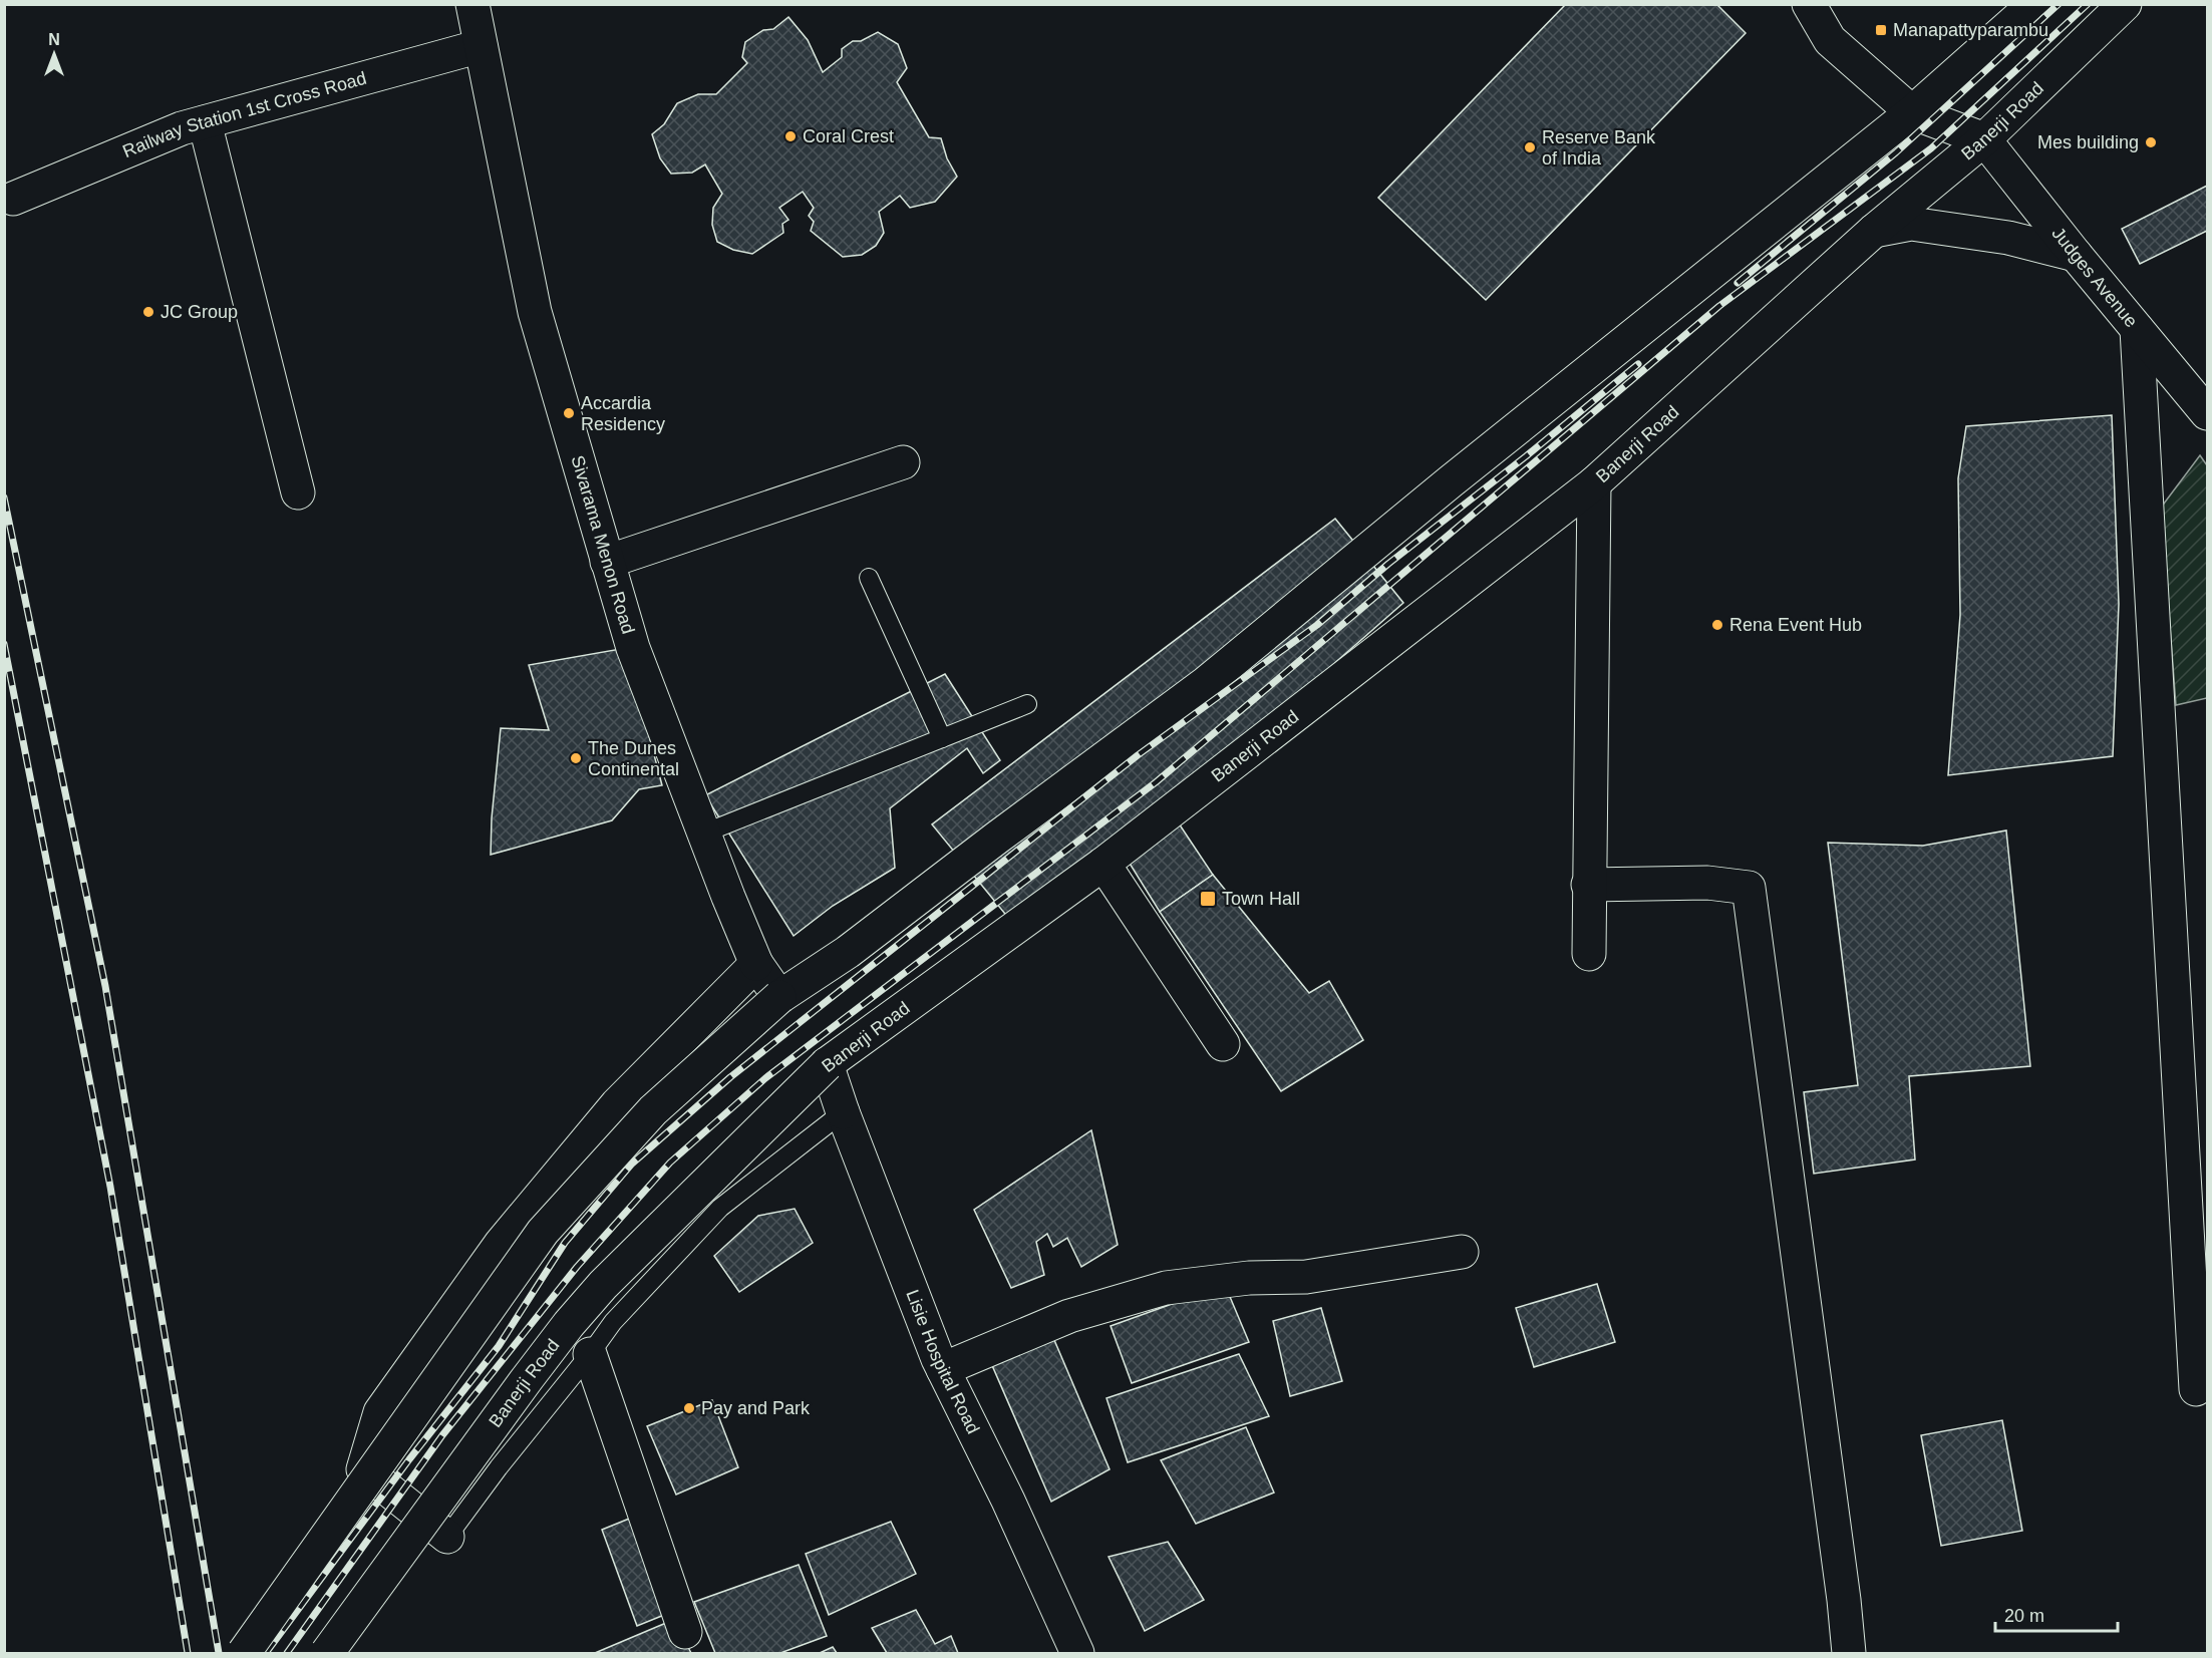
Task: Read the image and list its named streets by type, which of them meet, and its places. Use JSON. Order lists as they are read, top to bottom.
{
  "streets": {
    "street": [
      "Railway Station 1st Cross Road",
      "Banerji Road",
      "Judges Avenue",
      "Sivarama Menon Road",
      "Lisie Hospital Road"
    ]
  },
  "crossings": [
    ["Railway Station 1st Cross Road", "Sivarama Menon Road"],
    ["Banerji Road", "Judges Avenue"],
    ["Banerji Road", "Lisie Hospital Road"]
  ],
  "places": {
    "transit": ["Manapattyparambu", "Town Hall"],
    "other": [
      "Coral Crest",
      "Mes building",
      "Reserve Bank of India",
      "JC Group",
      "Accardia Residency",
      "Rena Event Hub",
      "The Dunes Continental",
      "Pay and Park"
    ]
  },
  "scale_bar": "20 m",
  "north": "top"
}
